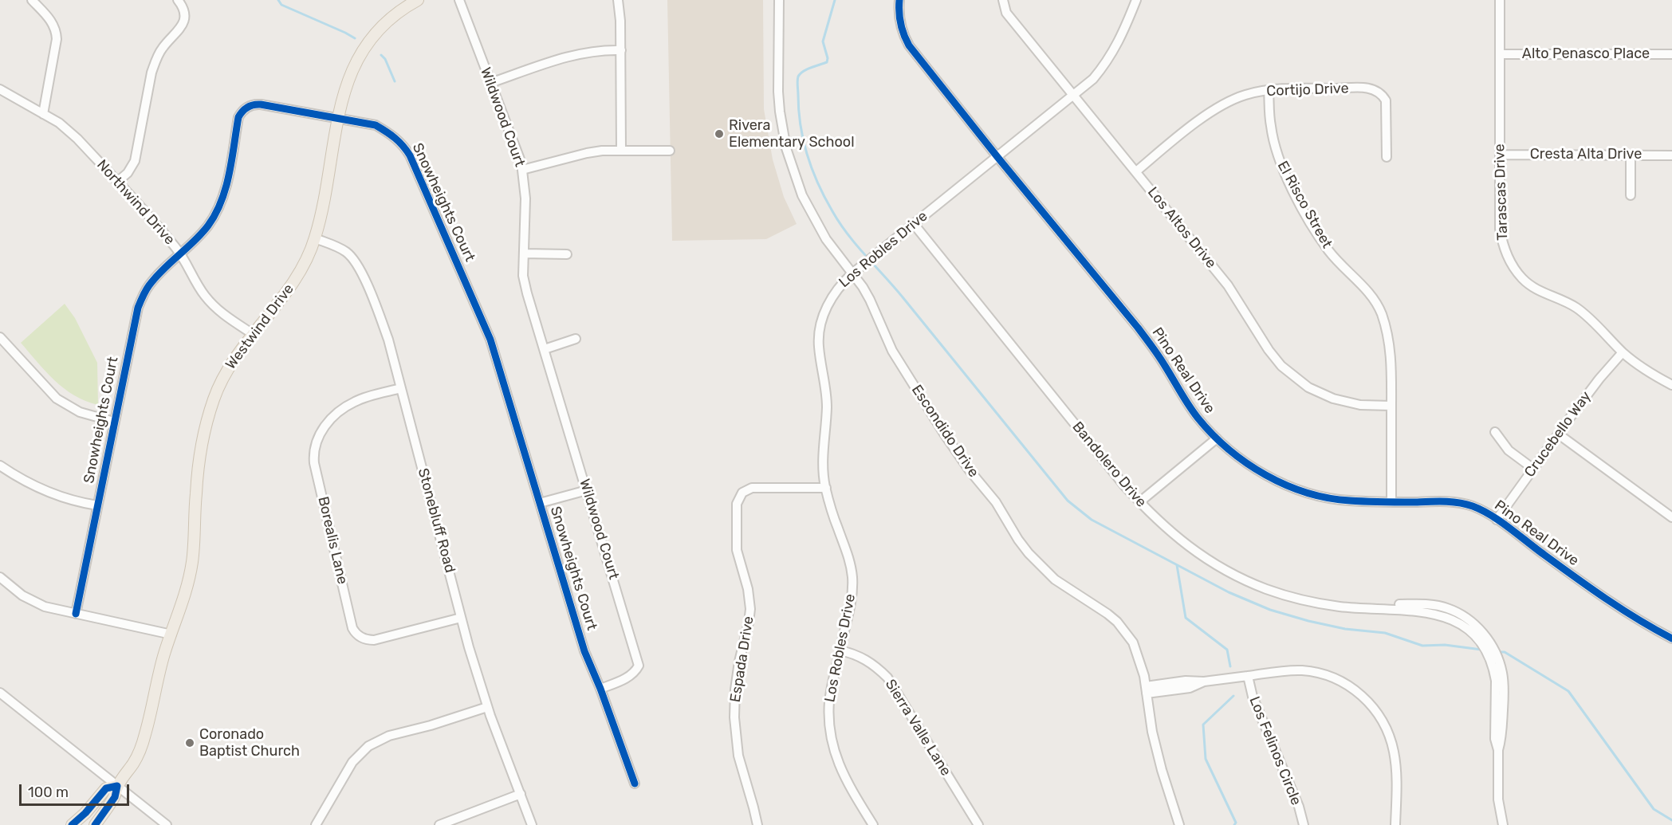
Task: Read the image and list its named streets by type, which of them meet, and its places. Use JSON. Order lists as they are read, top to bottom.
{
  "streets": {
    "main road": ["Westwind Drive"],
    "street": [
      "Alto Penasco Place",
      "Cortijo Drive",
      "Wildwood Court",
      "Cresta Alta Drive",
      "Tarascas Drive",
      "Northwind Drive",
      "Snowheights Court",
      "El Risco Street",
      "Los Altos Drive",
      "Los Robles Drive",
      "Pino Real Drive",
      "Escondido Drive",
      "Crucebello Way",
      "Bandolero Drive",
      "Stonebluff Road",
      "Borealis Lane",
      "Espada Drive",
      "Sierra Valle Lane",
      "Los Felinos Circle"
    ]
  },
  "crossings": [
    ["Alto Penasco Place", "Tarascas Drive"],
    ["Cortijo Drive", "El Risco Street"],
    ["Cortijo Drive", "Los Altos Drive"],
    ["Wildwood Court", "Snowheights Court"],
    ["Cresta Alta Drive", "Tarascas Drive"],
    ["Tarascas Drive", "Crucebello Way"],
    ["Northwind Drive", "Snowheights Court"],
    ["Northwind Drive", "Westwind Drive"],
    ["Snowheights Court", "Westwind Drive"],
    ["El Risco Street", "Los Altos Drive"],
    ["El Risco Street", "Pino Real Drive"],
    ["Los Altos Drive", "Los Robles Drive"],
    ["Los Robles Drive", "Pino Real Drive"],
    ["Los Robles Drive", "Escondido Drive"],
    ["Los Robles Drive", "Bandolero Drive"],
    ["Los Robles Drive", "Espada Drive"],
    ["Los Robles Drive", "Sierra Valle Lane"],
    ["Westwind Drive", "Stonebluff Road"],
    ["Pino Real Drive", "Crucebello Way"],
    ["Escondido Drive", "Los Felinos Circle"],
    ["Stonebluff Road", "Borealis Lane"]
  ],
  "places": ["Rivera Elementary School", "Coronado Baptist Church"],
  "scale_bar": "100 m"
}
